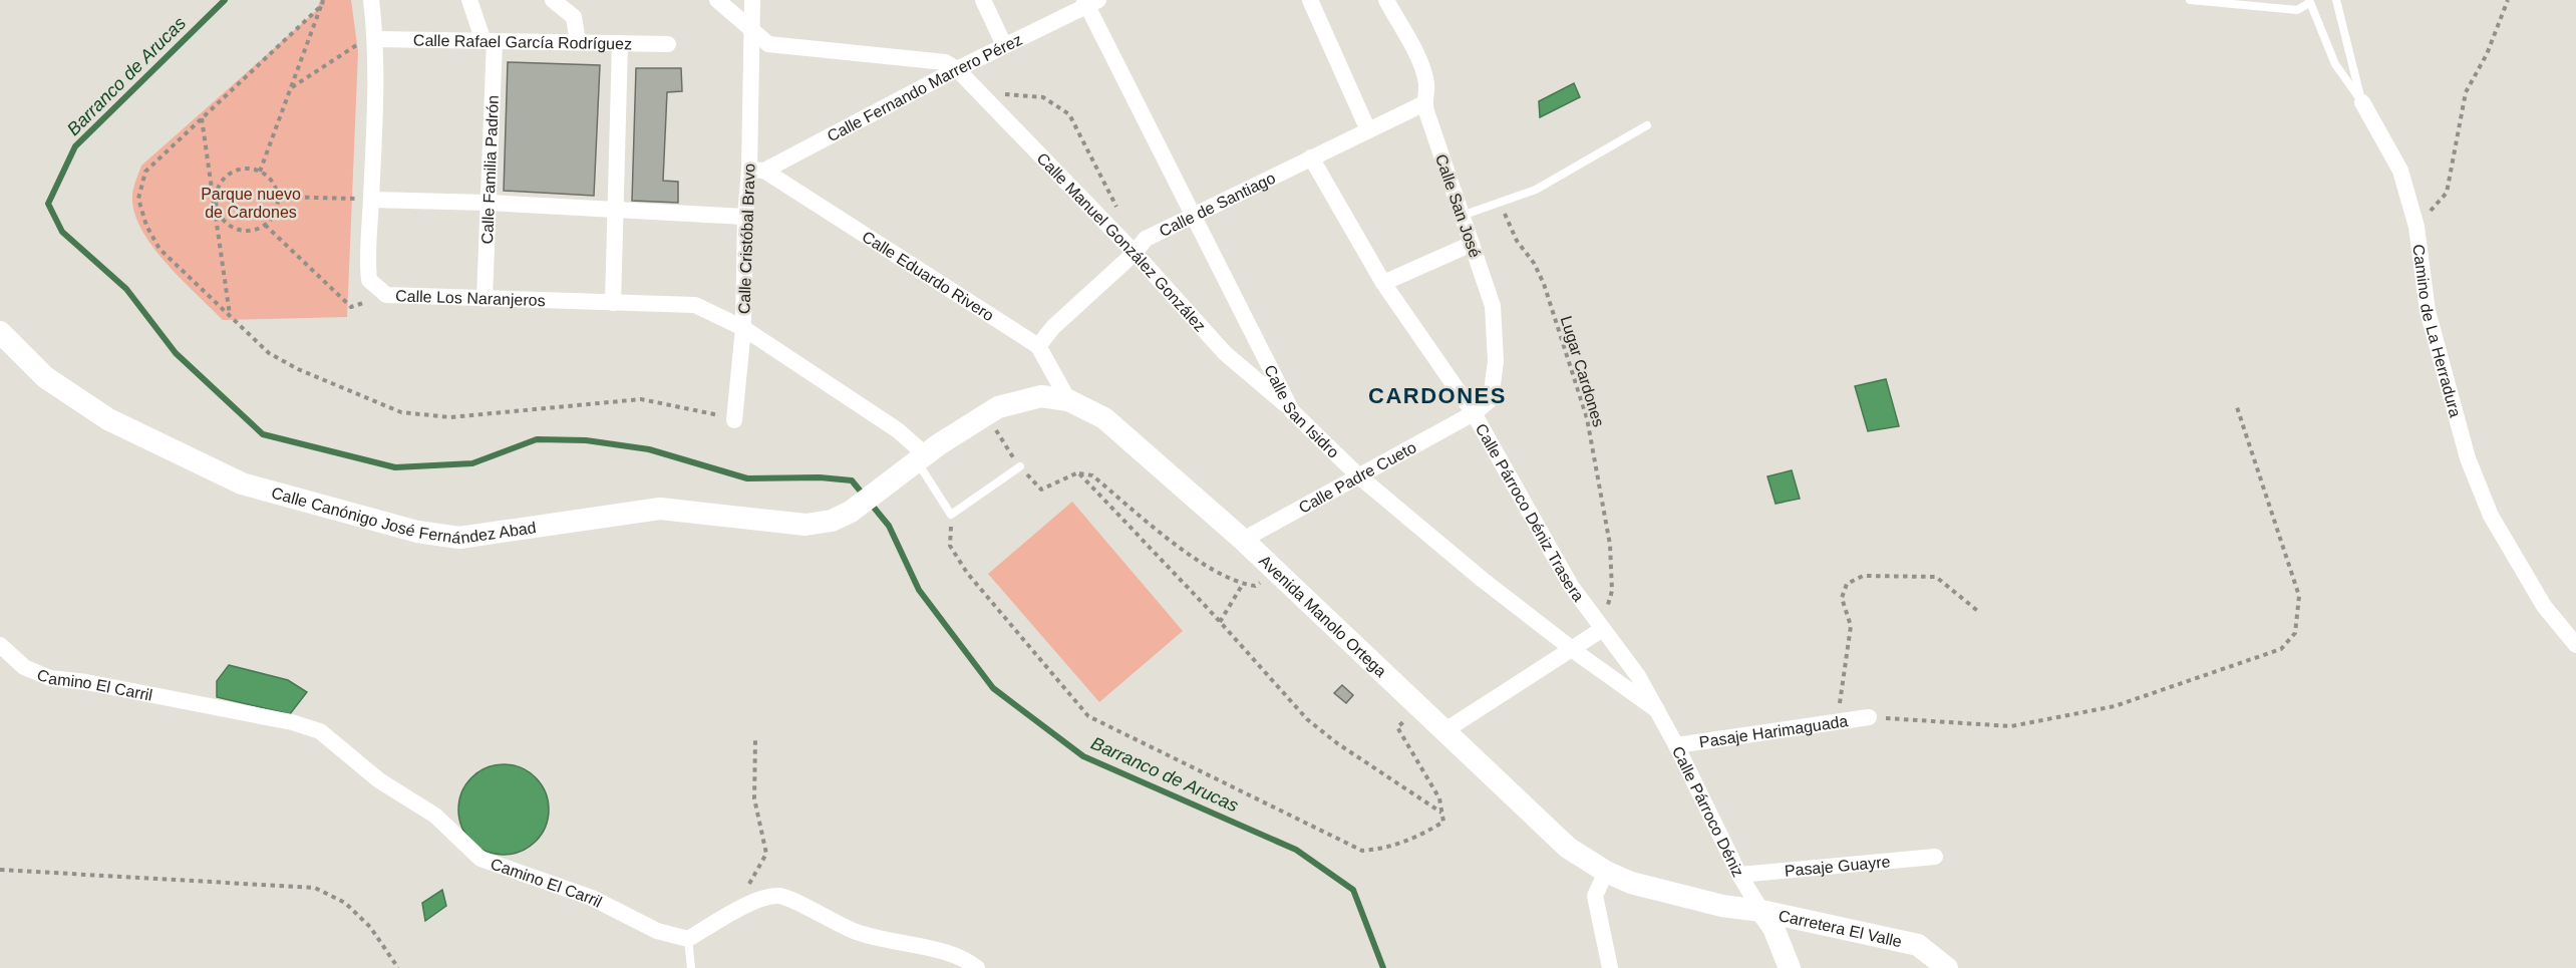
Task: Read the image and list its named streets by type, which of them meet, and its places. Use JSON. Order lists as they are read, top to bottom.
{
  "streets": {
    "street": [
      "Calle Rafael García Rodríguez",
      "Calle Fernando Marrero Pérez",
      "Calle Familia Padrón",
      "Calle de Santiago",
      "Calle San José",
      "Calle Cristóbal Bravo",
      "Calle Manuel González González",
      "Calle Eduardo Rivero",
      "Calle Los Naranjeros",
      "Camino de La Herradura",
      "Calle San Isidro",
      "Calle Padre Cueto",
      "Calle Canónigo José Fernández Abad",
      "Calle Párroco Déniz Trasera",
      "Avenida Manolo Ortega",
      "Camino El Carril",
      "Pasaje Harimaguada",
      "Calle Párroco Déniz",
      "Pasaje Guayre",
      "Carretera El Valle"
    ],
    "path": ["Lugar Cardones"]
  },
  "crossings": [
    ["Calle Rafael García Rodríguez", "Calle Familia Padrón"],
    ["Calle Rafael García Rodríguez", "Calle Los Naranjeros"],
    ["Calle Fernando Marrero Pérez", "Calle Cristóbal Bravo"],
    ["Calle Fernando Marrero Pérez", "Calle Manuel González González"],
    ["Calle Fernando Marrero Pérez", "Calle Eduardo Rivero"],
    ["Calle Fernando Marrero Pérez", "Calle San Isidro"],
    ["Calle Familia Padrón", "Calle Los Naranjeros"],
    ["Calle de Santiago", "Calle San José"],
    ["Calle de Santiago", "Calle Manuel González González"],
    ["Calle de Santiago", "Calle Eduardo Rivero"],
    ["Calle de Santiago", "Calle San Isidro"],
    ["Calle de Santiago", "Calle Párroco Déniz Trasera"],
    ["Calle San José", "Calle Padre Cueto"],
    ["Calle San José", "Calle Párroco Déniz Trasera"],
    ["Calle Cristóbal Bravo", "Calle Eduardo Rivero"],
    ["Calle Cristóbal Bravo", "Calle Los Naranjeros"],
    ["Calle Cristóbal Bravo", "Avenida Manolo Ortega"],
    ["Calle Manuel González González", "Calle San Isidro"],
    ["Calle Eduardo Rivero", "Avenida Manolo Ortega"],
    ["Lugar Cardones", "Calle Párroco Déniz Trasera"],
    ["Calle San Isidro", "Calle Padre Cueto"],
    ["Calle San Isidro", "Calle Párroco Déniz Trasera"],
    ["Calle San Isidro", "Calle Párroco Déniz"],
    ["Calle Padre Cueto", "Calle Párroco Déniz Trasera"],
    ["Calle Padre Cueto", "Avenida Manolo Ortega"],
    ["Calle Canónigo José Fernández Abad", "Avenida Manolo Ortega"],
    ["Calle Párroco Déniz Trasera", "Calle Párroco Déniz"],
    ["Avenida Manolo Ortega", "Calle Párroco Déniz"],
    ["Avenida Manolo Ortega", "Carretera El Valle"],
    ["Pasaje Harimaguada", "Calle Párroco Déniz"],
    ["Calle Párroco Déniz", "Pasaje Guayre"],
    ["Calle Párroco Déniz", "Carretera El Valle"]
  ],
  "districts": ["CARDONES"],
  "water": ["Barranco de Arucas"],
  "parks": ["Parque nuevo de Cardones"]
}
